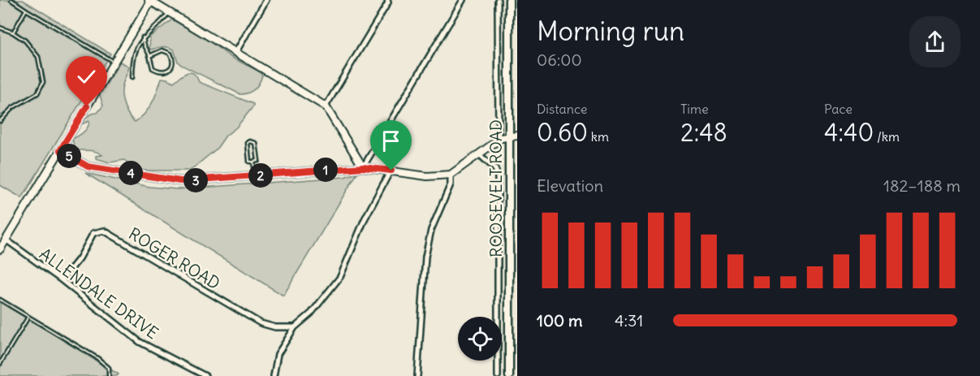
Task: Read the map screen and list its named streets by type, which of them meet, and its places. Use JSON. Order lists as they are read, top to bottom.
{
  "streets": {
    "main road": ["ROOSEVELT ROAD"],
    "street": ["ROGER ROAD", "ALLENDALE DRIVE"]
  },
  "crossings": [
    ["ROGER ROAD", "ALLENDALE DRIVE"]
  ],
  "page": {
    "heading": ["Morning run", "06:00"],
    "stats": [
      ["Distance", "0.60 km"],
      ["Time", "2:48"],
      ["Pace", "4:40 /km"]
    ],
    "pins": [
      "5",
      "1",
      "4",
      "2",
      "3"
    ],
    "chart": ["Elevation", "182–188 m"],
    "list": [
      {
        "name": "100 m",
        "note": "4:31"
      }
    ]
  }
}
